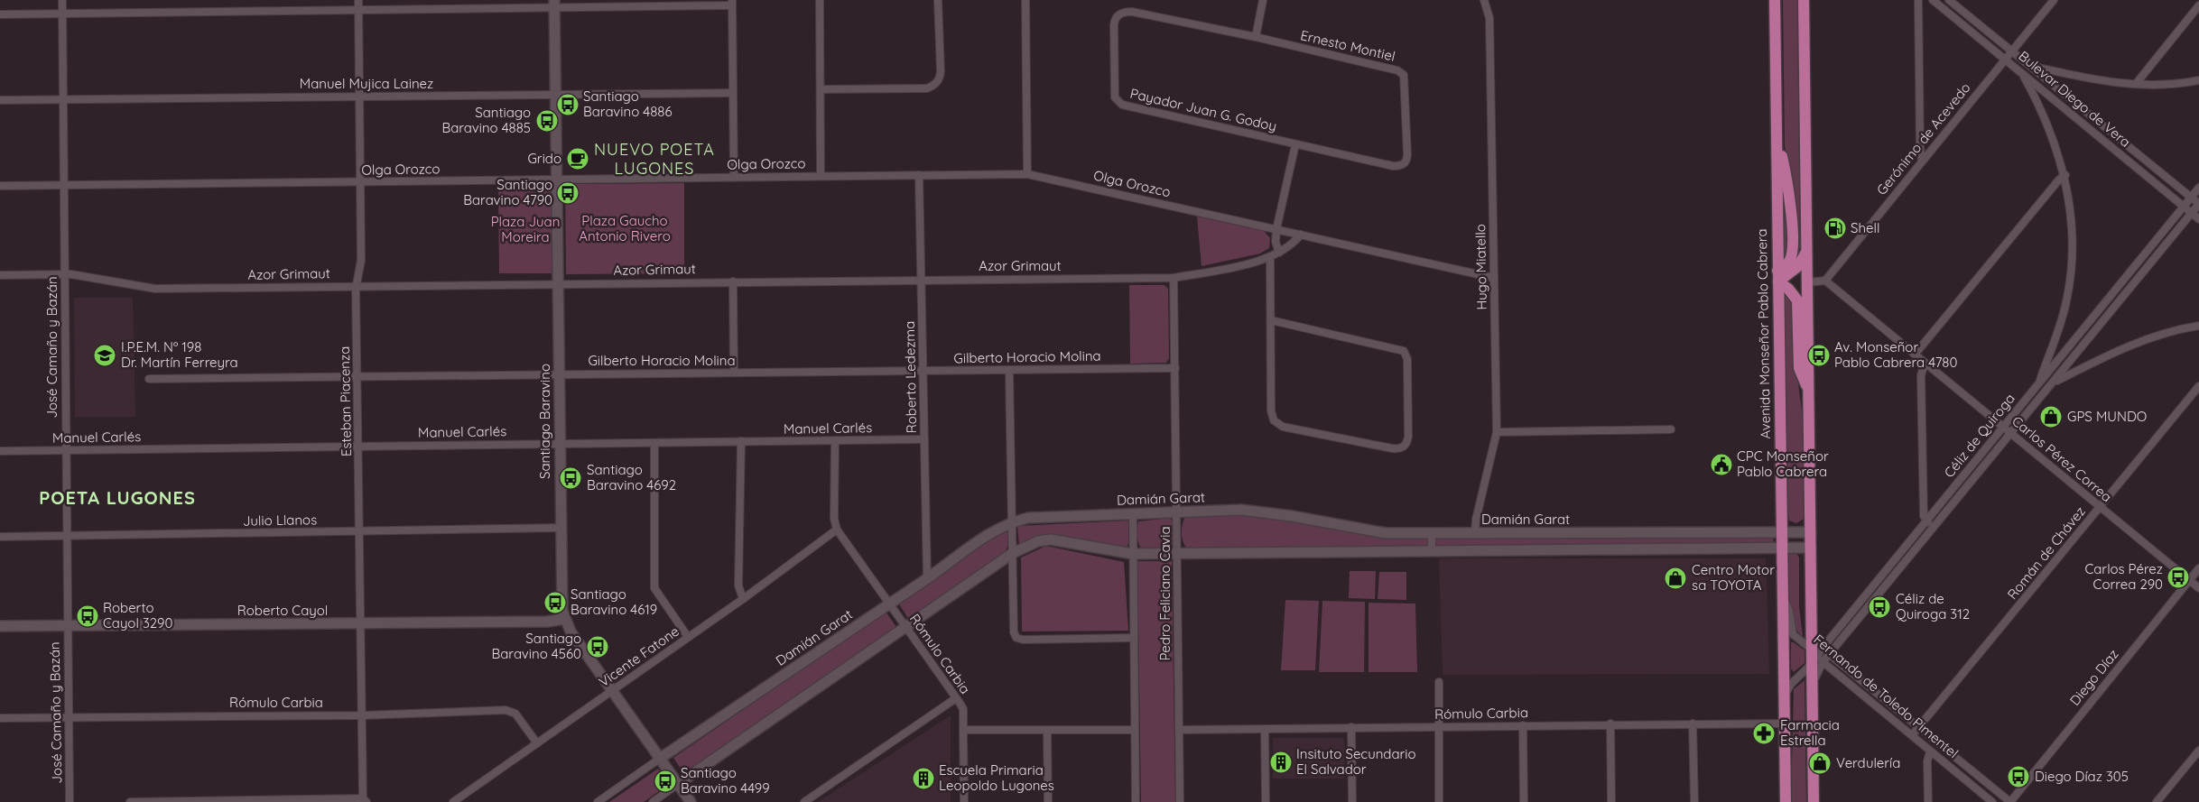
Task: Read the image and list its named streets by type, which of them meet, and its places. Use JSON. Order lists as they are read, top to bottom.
{
  "streets": {
    "main road": [
      "Avenida Monseñor Pablo Cabrera",
      "Santiago Baravino",
      "Damián Garat",
      "Roberto Cayol"
    ],
    "street": [
      "Ernesto Montiel",
      "Manuel Mujica Lainez",
      "Bulevar Diego de Vera",
      "Payador Juan G. Godoy",
      "Gerónimo de Acevedo",
      "Olga Orozco",
      "Azor Grimaut",
      "Hugo Miatello",
      "José Camaño y Bazán",
      "Gilberto Horacio Molina",
      "Roberto Ledezma",
      "Esteban Piacenza",
      "Manuel Carlés",
      "Céliz de Quiroga",
      "Carlos Pérez Correa",
      "Julio Llanos",
      "Román de Chávez",
      "Pedro Feliciano Cavia",
      "Rómulo Carbia",
      "Vicente Fatone",
      "Diego Díaz",
      "Fernando de Toledo Pimentel"
    ]
  },
  "crossings": [
    ["Ernesto Montiel", "Payador Juan G. Godoy"],
    ["Manuel Mujica Lainez", "José Camaño y Bazán"],
    ["Manuel Mujica Lainez", "Esteban Piacenza"],
    ["Manuel Mujica Lainez", "Santiago Baravino"],
    ["Bulevar Diego de Vera", "Gerónimo de Acevedo"],
    ["Bulevar Diego de Vera", "Céliz de Quiroga"],
    ["Gerónimo de Acevedo", "Carlos Pérez Correa"],
    ["Olga Orozco", "Azor Grimaut"],
    ["Olga Orozco", "Hugo Miatello"],
    ["Olga Orozco", "José Camaño y Bazán"],
    ["Olga Orozco", "Roberto Ledezma"],
    ["Olga Orozco", "Esteban Piacenza"],
    ["Olga Orozco", "Santiago Baravino"],
    ["Azor Grimaut", "José Camaño y Bazán"],
    ["Azor Grimaut", "Roberto Ledezma"],
    ["Azor Grimaut", "Esteban Piacenza"],
    ["Azor Grimaut", "Santiago Baravino"],
    ["Azor Grimaut", "Pedro Feliciano Cavia"],
    ["Hugo Miatello", "Damián Garat"],
    ["Avenida Monseñor Pablo Cabrera", "Céliz de Quiroga"],
    ["Avenida Monseñor Pablo Cabrera", "Damián Garat"],
    ["Avenida Monseñor Pablo Cabrera", "Rómulo Carbia"],
    ["Avenida Monseñor Pablo Cabrera", "Fernando de Toledo Pimentel"],
    ["José Camaño y Bazán", "Manuel Carlés"],
    ["José Camaño y Bazán", "Julio Llanos"],
    ["José Camaño y Bazán", "Roberto Cayol"],
    ["José Camaño y Bazán", "Rómulo Carbia"],
    ["Gilberto Horacio Molina", "Roberto Ledezma"],
    ["Gilberto Horacio Molina", "Esteban Piacenza"],
    ["Gilberto Horacio Molina", "Santiago Baravino"],
    ["Gilberto Horacio Molina", "Pedro Feliciano Cavia"],
    ["Roberto Ledezma", "Manuel Carlés"],
    ["Roberto Ledezma", "Damián Garat"],
    ["Esteban Piacenza", "Manuel Carlés"],
    ["Esteban Piacenza", "Julio Llanos"],
    ["Esteban Piacenza", "Roberto Cayol"],
    ["Esteban Piacenza", "Rómulo Carbia"],
    ["Santiago Baravino", "Manuel Carlés"],
    ["Santiago Baravino", "Damián Garat"],
    ["Santiago Baravino", "Julio Llanos"],
    ["Santiago Baravino", "Roberto Cayol"],
    ["Santiago Baravino", "Vicente Fatone"],
    ["Manuel Carlés", "Rómulo Carbia"],
    ["Céliz de Quiroga", "Carlos Pérez Correa"],
    ["Céliz de Quiroga", "Fernando de Toledo Pimentel"],
    ["Carlos Pérez Correa", "Román de Chávez"],
    ["Carlos Pérez Correa", "Diego Díaz"],
    ["Damián Garat", "Pedro Feliciano Cavia"],
    ["Damián Garat", "Rómulo Carbia"],
    ["Román de Chávez", "Fernando de Toledo Pimentel"],
    ["Pedro Feliciano Cavia", "Rómulo Carbia"],
    ["Rómulo Carbia", "Vicente Fatone"],
    ["Diego Díaz", "Fernando de Toledo Pimentel"]
  ],
  "districts": ["NUEVO POETA LUGONES", "POETA LUGONES"],
  "parks": ["Plaza Gaucho Antonio Rivero", "Plaza Juan Moreira"],
  "places": {
    "bus stop": [
      "Santiago Baravino 4886",
      "Santiago Baravino 4885",
      "Santiago Baravino 4790",
      "Av. Monseñor Pablo Cabrera 4780",
      "Santiago Baravino 4692",
      "Carlos Pérez Correa 290",
      "Santiago Baravino 4619",
      "Céliz de Quiroga 312",
      "Roberto Cayol 3290",
      "Santiago Baravino 4560",
      "Diego Díaz 305",
      "Santiago Baravino 4499"
    ],
    "cafe": ["Grido"],
    "fuel station": ["Shell"],
    "school or university": ["I.P.E.M. Nº 198 Dr. Martín Ferreyra"],
    "shop": ["GPS MUNDO", "Centro Motor sa TOYOTA", "Verdulería"],
    "public building": ["CPC Monseñor Pablo Cabrera"],
    "pharmacy": ["Farmacia Estrella"],
    "building": ["Insituto Secundario El Salvador", "Escuela Primaria Leopoldo Lugones"]
  }
}
